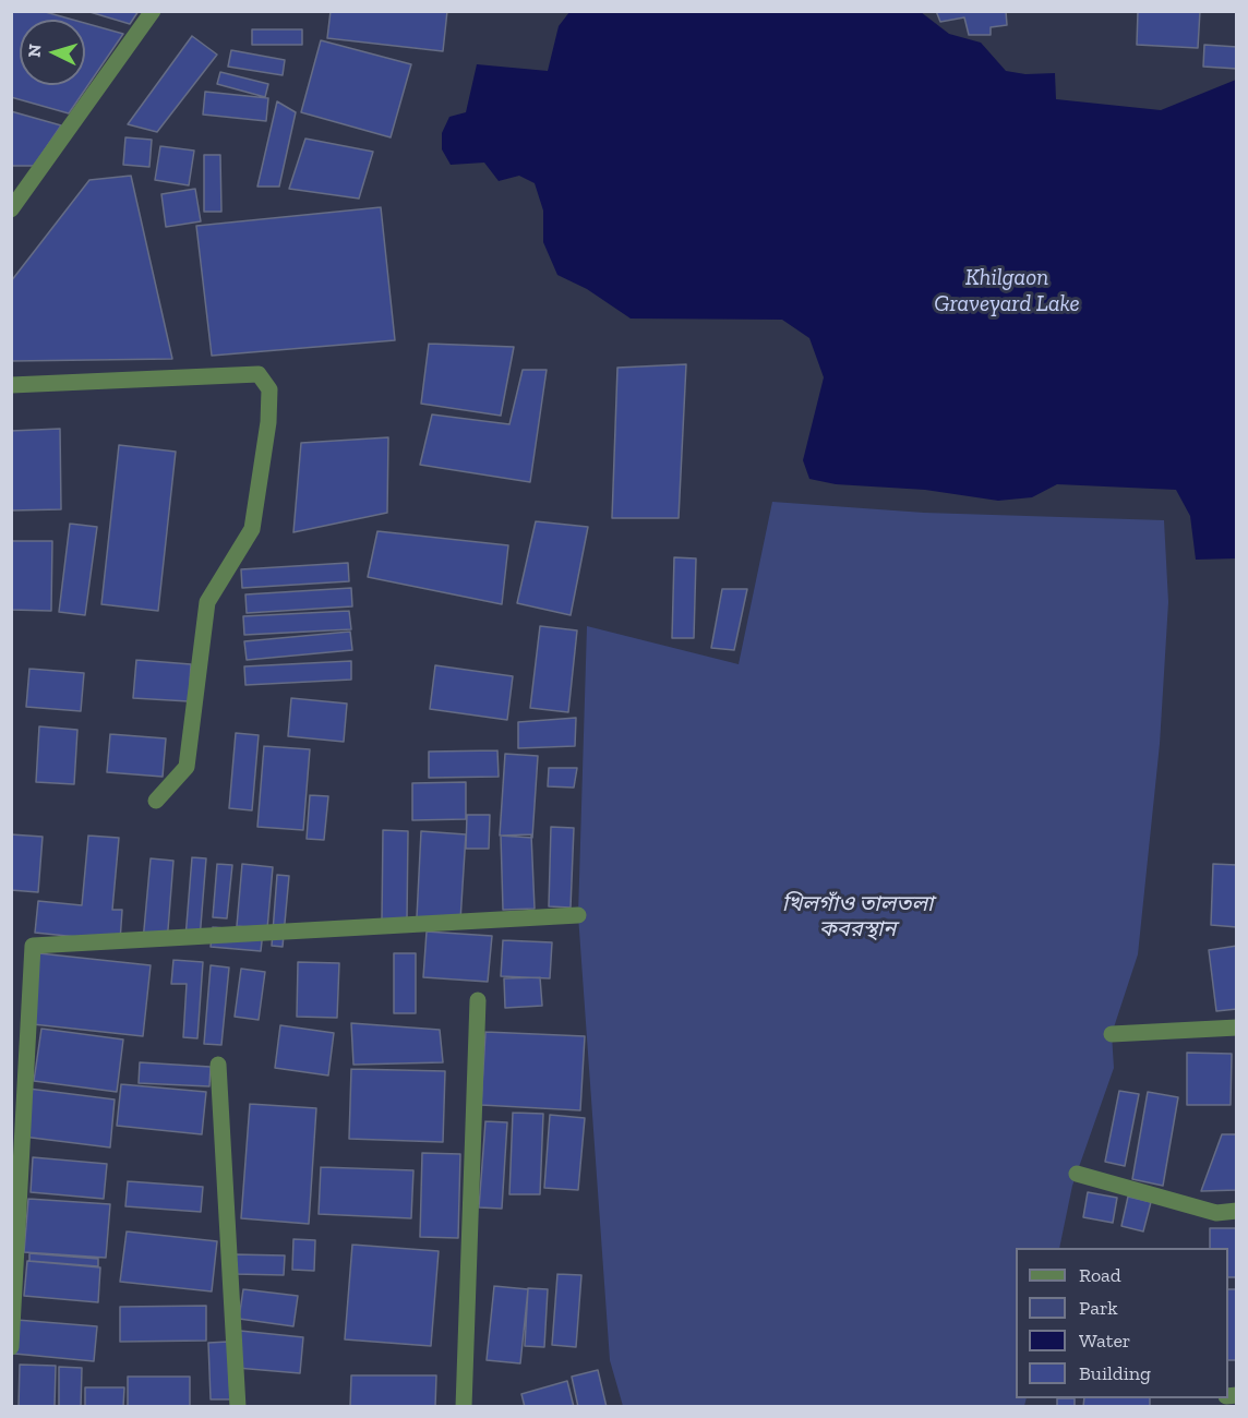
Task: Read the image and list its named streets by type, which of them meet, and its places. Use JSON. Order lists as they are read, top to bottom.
{
  "water": ["Khilgaon Graveyard Lake"],
  "parks": ["খিলগাঁও তালতলা কবরস্থান"],
  "legend": [
    "Road",
    "Park",
    "Water",
    "Building"
  ],
  "north": "left"
}
